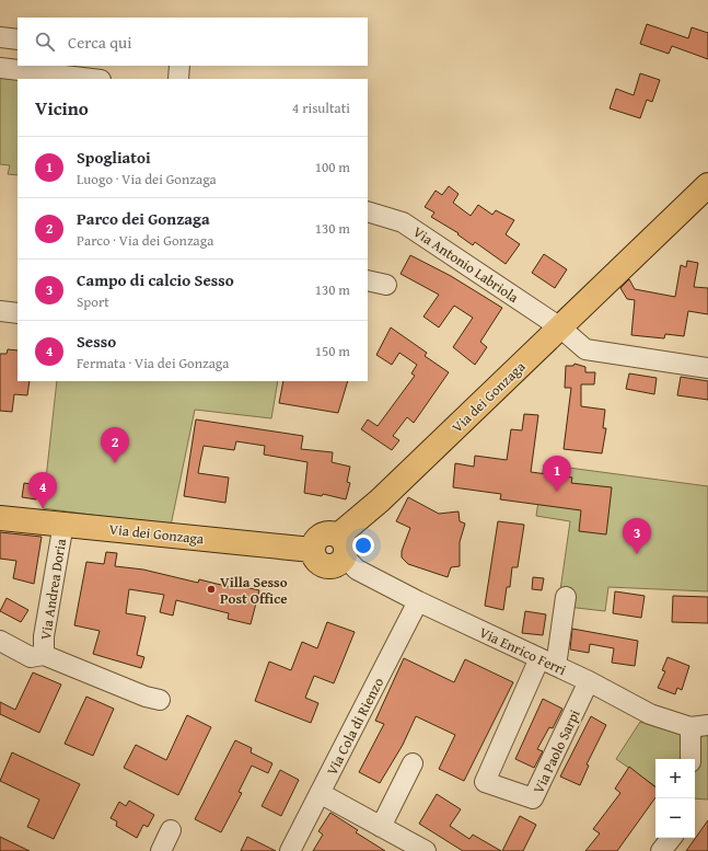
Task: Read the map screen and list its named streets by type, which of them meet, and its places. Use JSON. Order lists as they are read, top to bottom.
{
  "streets": {
    "main road": ["Via dei Gonzaga"],
    "street": [
      "Via Antonio Labriola",
      "Via Andrea Doria",
      "Via Enrico Ferri",
      "Via Cola di Rienzo",
      "Via Paolo Sarpi"
    ]
  },
  "crossings": [
    ["Via Antonio Labriola", "Via dei Gonzaga"],
    ["Via dei Gonzaga", "Via Andrea Doria"],
    ["Via dei Gonzaga", "Via Enrico Ferri"],
    ["Via Enrico Ferri", "Via Cola di Rienzo"],
    ["Via Enrico Ferri", "Via Paolo Sarpi"]
  ],
  "places": ["Villa Sesso Post Office"],
  "page": {
    "search": "Cerca qui",
    "heading": ["Vicino", "4 risultati"],
    "list": [
      {
        "mark": "1",
        "name": "Spogliatoi",
        "note": "Luogo · Via dei Gonzaga",
        "value": "100 m"
      },
      {
        "mark": "2",
        "name": "Parco dei Gonzaga",
        "note": "Parco · Via dei Gonzaga",
        "value": "130 m"
      },
      {
        "mark": "3",
        "name": "Campo di calcio Sesso",
        "note": "Sport",
        "value": "130 m"
      },
      {
        "mark": "4",
        "name": "Sesso",
        "note": "Fermata · Via dei Gonzaga",
        "value": "150 m"
      }
    ],
    "pins": [
      "2",
      "1",
      "4",
      "3"
    ],
    "map_buttons": ["+", "−"]
  }
}
